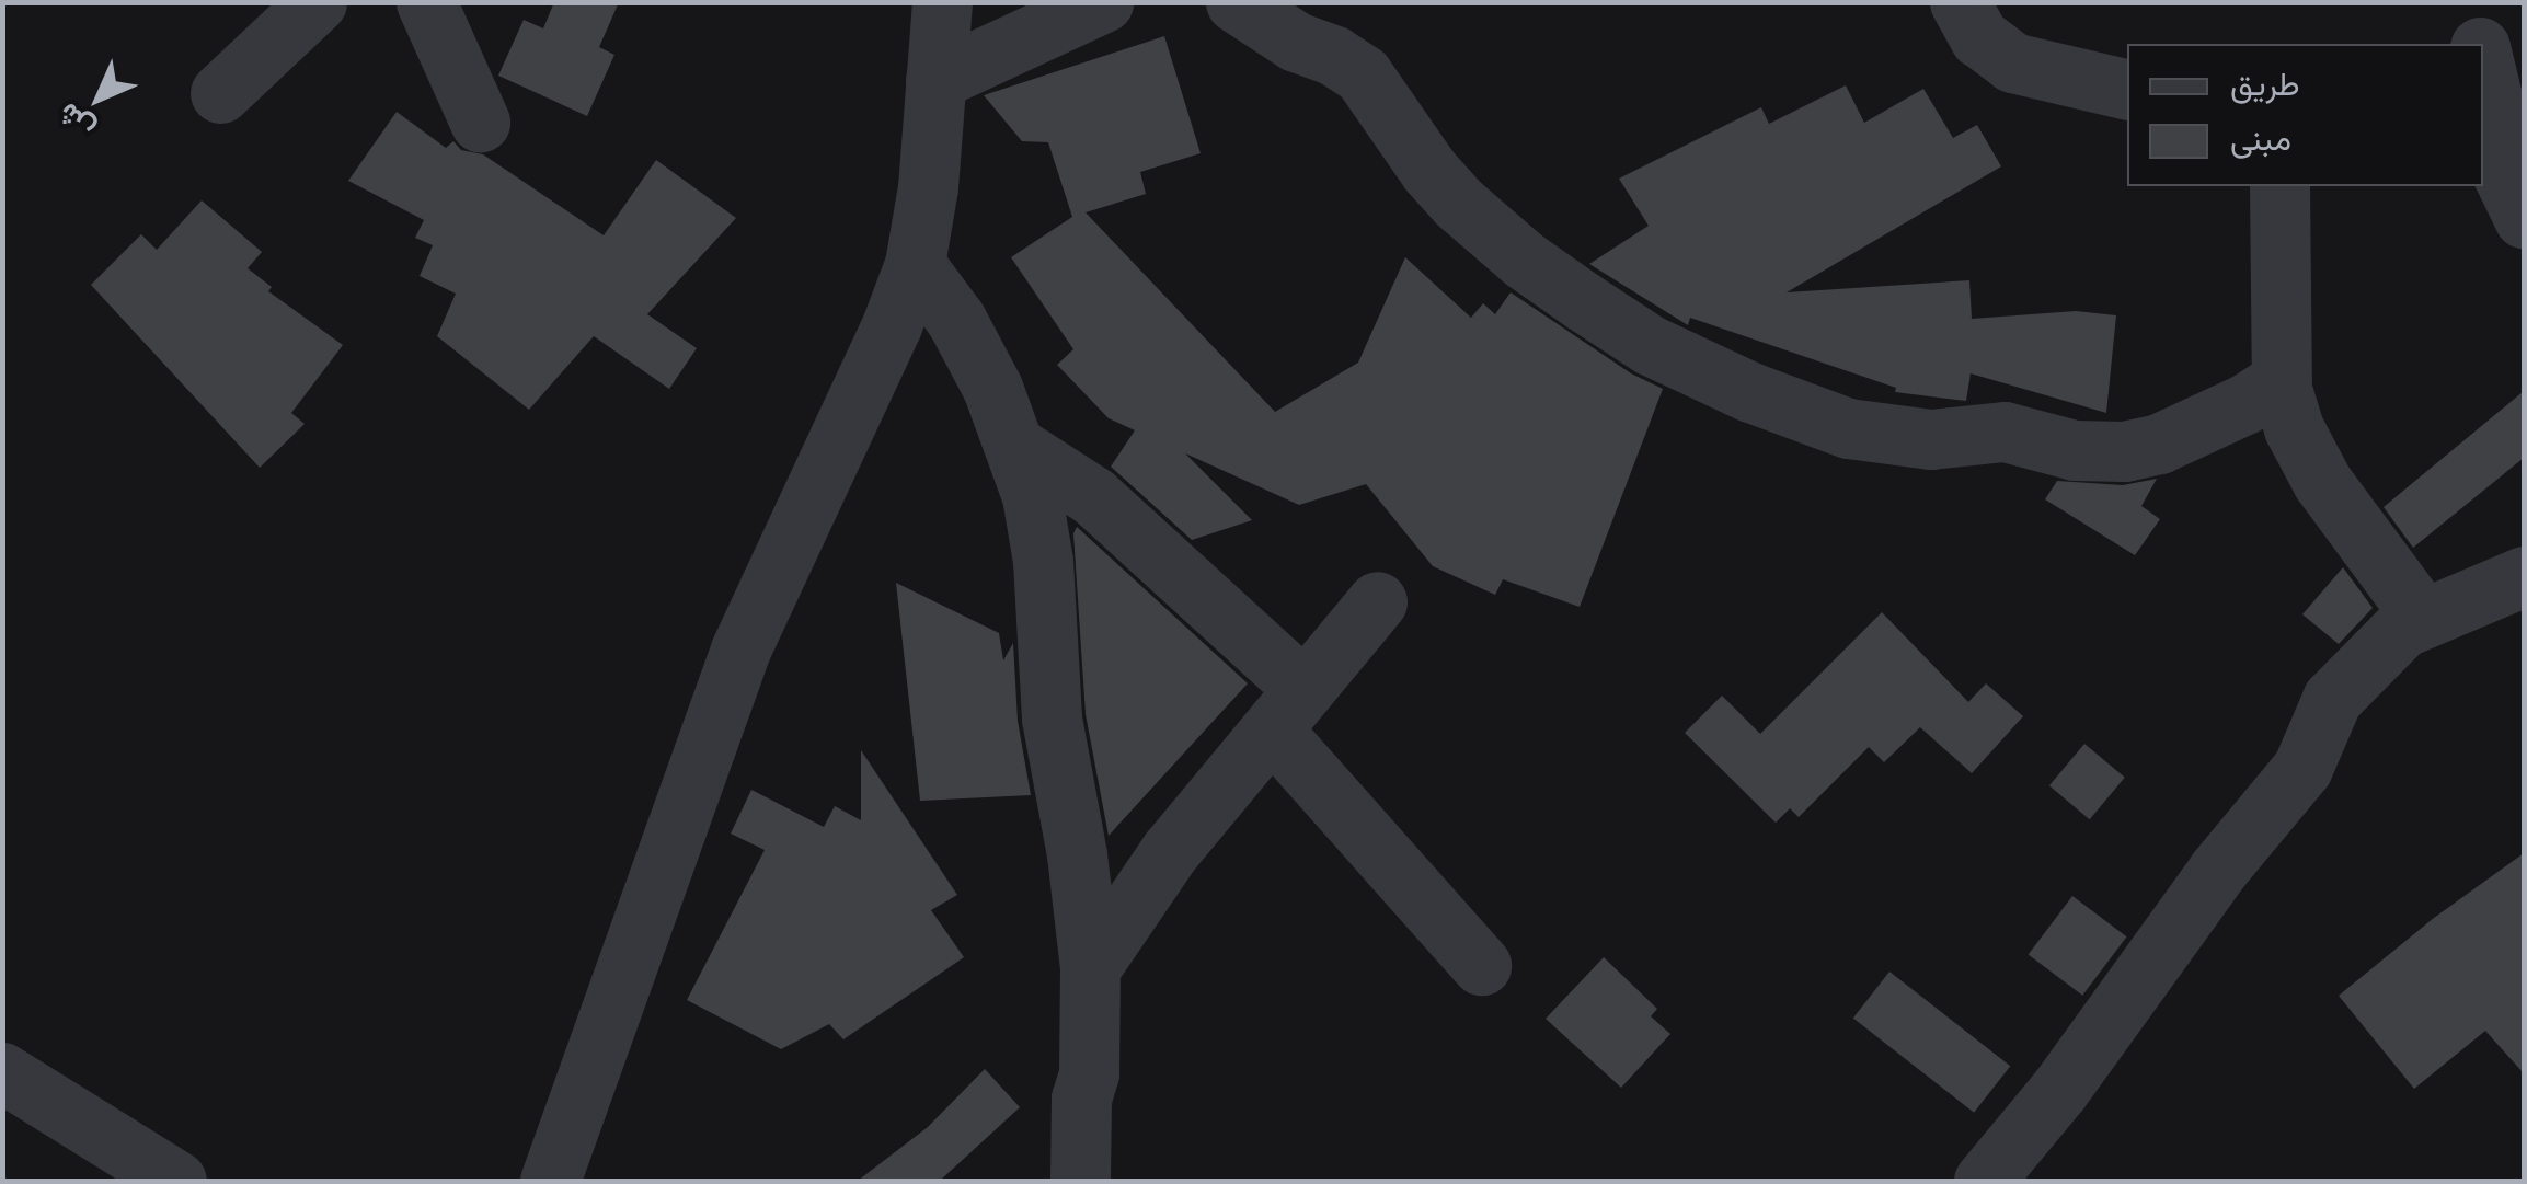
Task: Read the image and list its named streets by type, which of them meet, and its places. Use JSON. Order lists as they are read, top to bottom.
{
  "legend": ["طريق", "مبنى"],
  "north": "bottom left"
}
